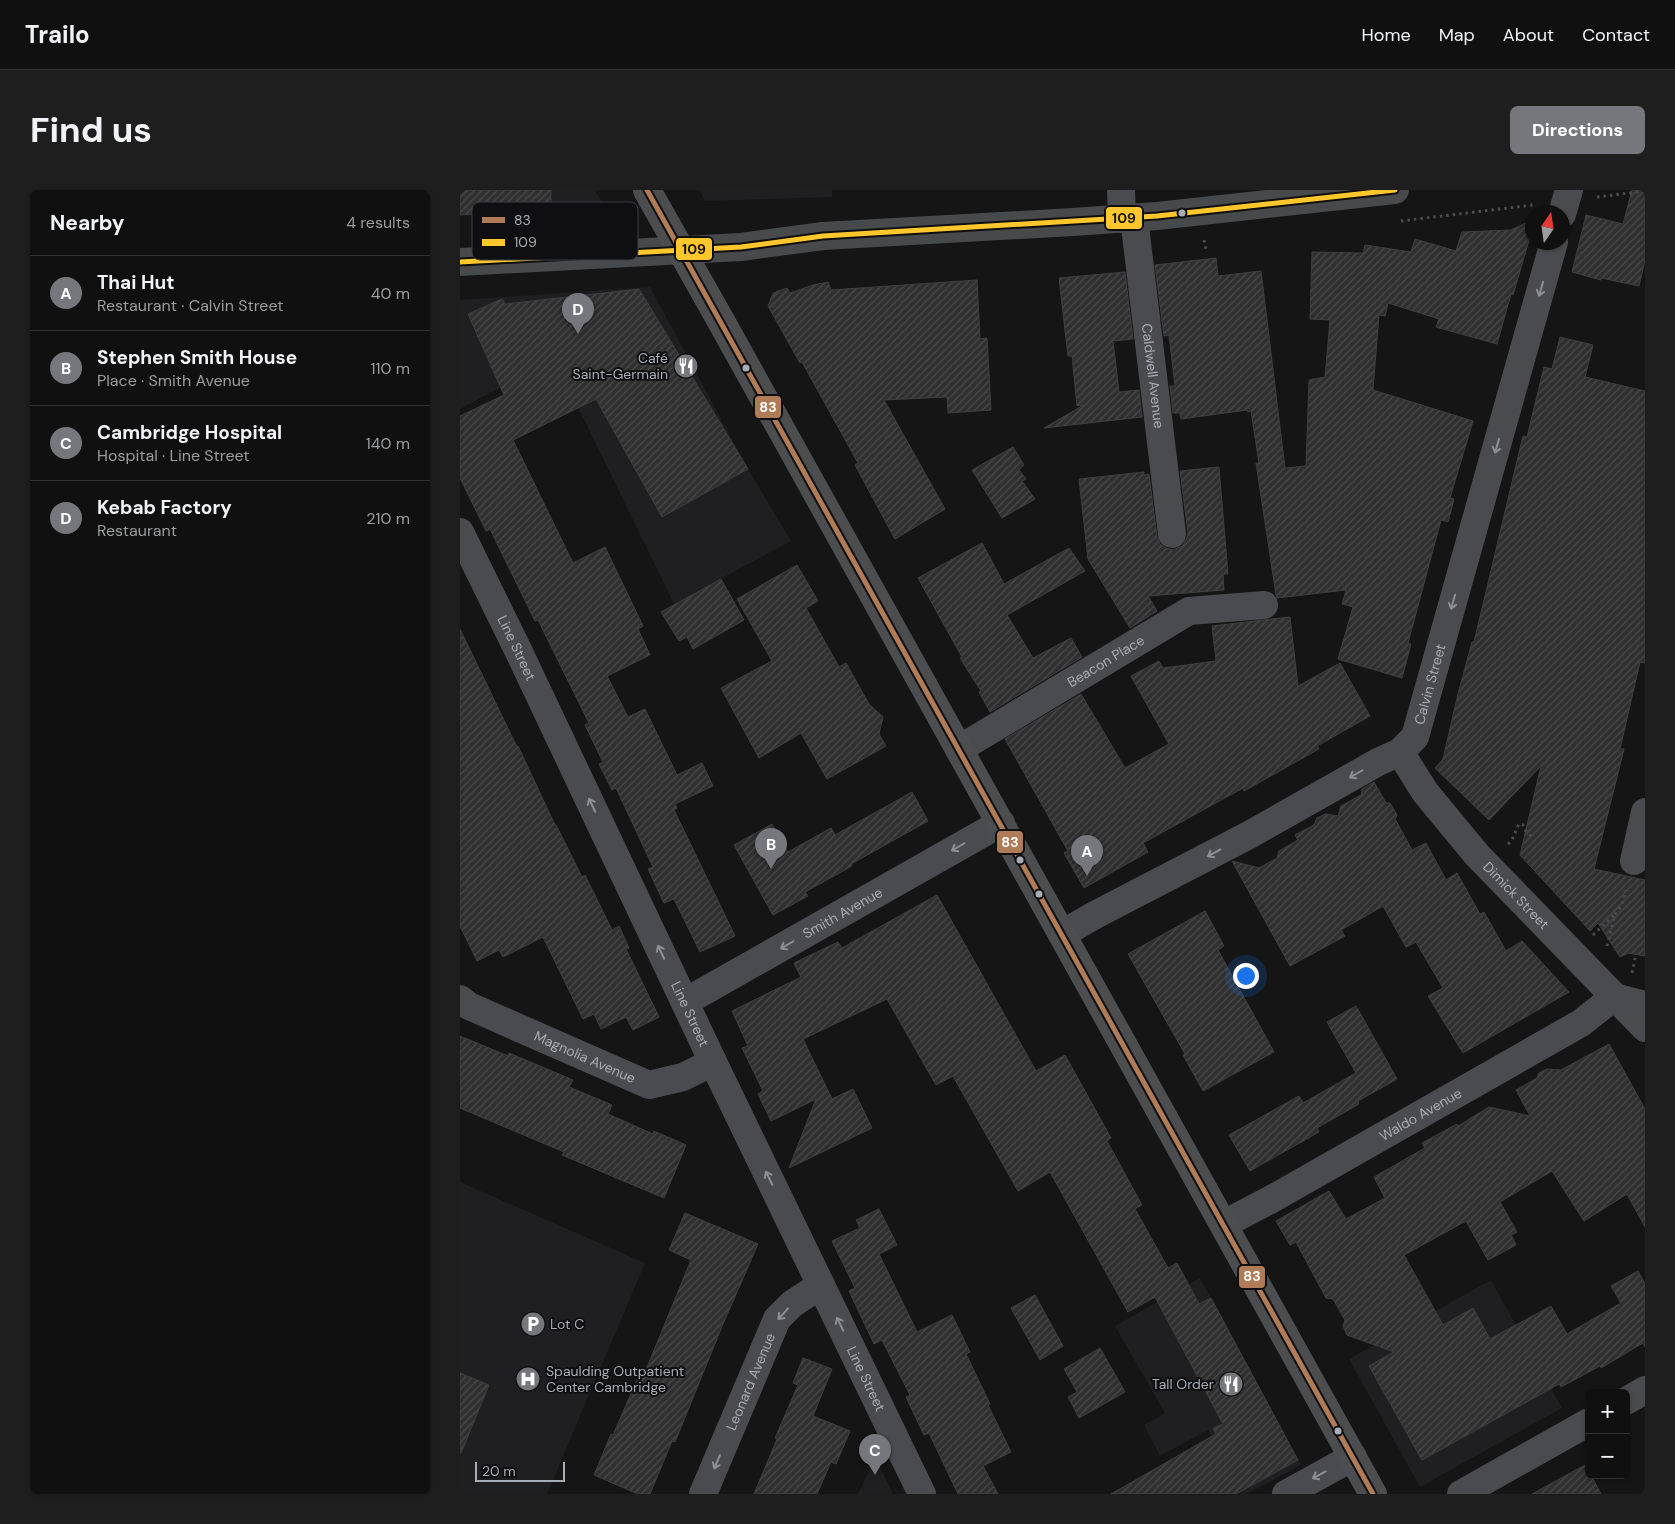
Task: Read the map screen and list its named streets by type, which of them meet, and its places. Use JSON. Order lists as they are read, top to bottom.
{
  "streets": {
    "street": [
      "Caldwell Avenue",
      "Line Street",
      "Beacon Place",
      "Calvin Street",
      "Dimick Street",
      "Smith Avenue",
      "Magnolia Avenue",
      "Waldo Avenue",
      "Leonard Avenue"
    ]
  },
  "crossings": [
    ["Line Street", "Smith Avenue"],
    ["Line Street", "Magnolia Avenue"],
    ["Line Street", "Leonard Avenue"],
    ["Calvin Street", "Dimick Street"],
    ["Dimick Street", "Waldo Avenue"]
  ],
  "one_way": [
    "Line Street",
    "Calvin Street",
    "Smith Avenue",
    "Leonard Avenue"
  ],
  "places": {
    "restaurant": ["Café Saint-Germain", "Tall Order"],
    "parking": ["Lot C"],
    "hospital": ["Spaulding Outpatient Center Cambridge"]
  },
  "lines": ["transit line 83", "transit line 109"],
  "legend": ["83", "109"],
  "scale_bar": "20 m",
  "north": "top",
  "page": {
    "header": "Trailo",
    "nav": [
      "Home",
      "Map",
      "About",
      "Contact"
    ],
    "buttons": "Directions",
    "title": "Find us",
    "heading": ["Nearby", "4 results"],
    "list": [
      {
        "mark": "A",
        "name": "Thai Hut",
        "note": "Restaurant · Calvin Street",
        "value": "40 m"
      },
      {
        "mark": "B",
        "name": "Stephen Smith House",
        "note": "Place · Smith Avenue",
        "value": "110 m"
      },
      {
        "mark": "C",
        "name": "Cambridge Hospital",
        "note": "Hospital · Line Street",
        "value": "140 m"
      },
      {
        "mark": "D",
        "name": "Kebab Factory",
        "note": "Restaurant",
        "value": "210 m"
      }
    ],
    "pins": [
      "D",
      "B",
      "A",
      "C"
    ],
    "map_buttons": ["+", "−"],
    "scale": "20 m"
  }
}
